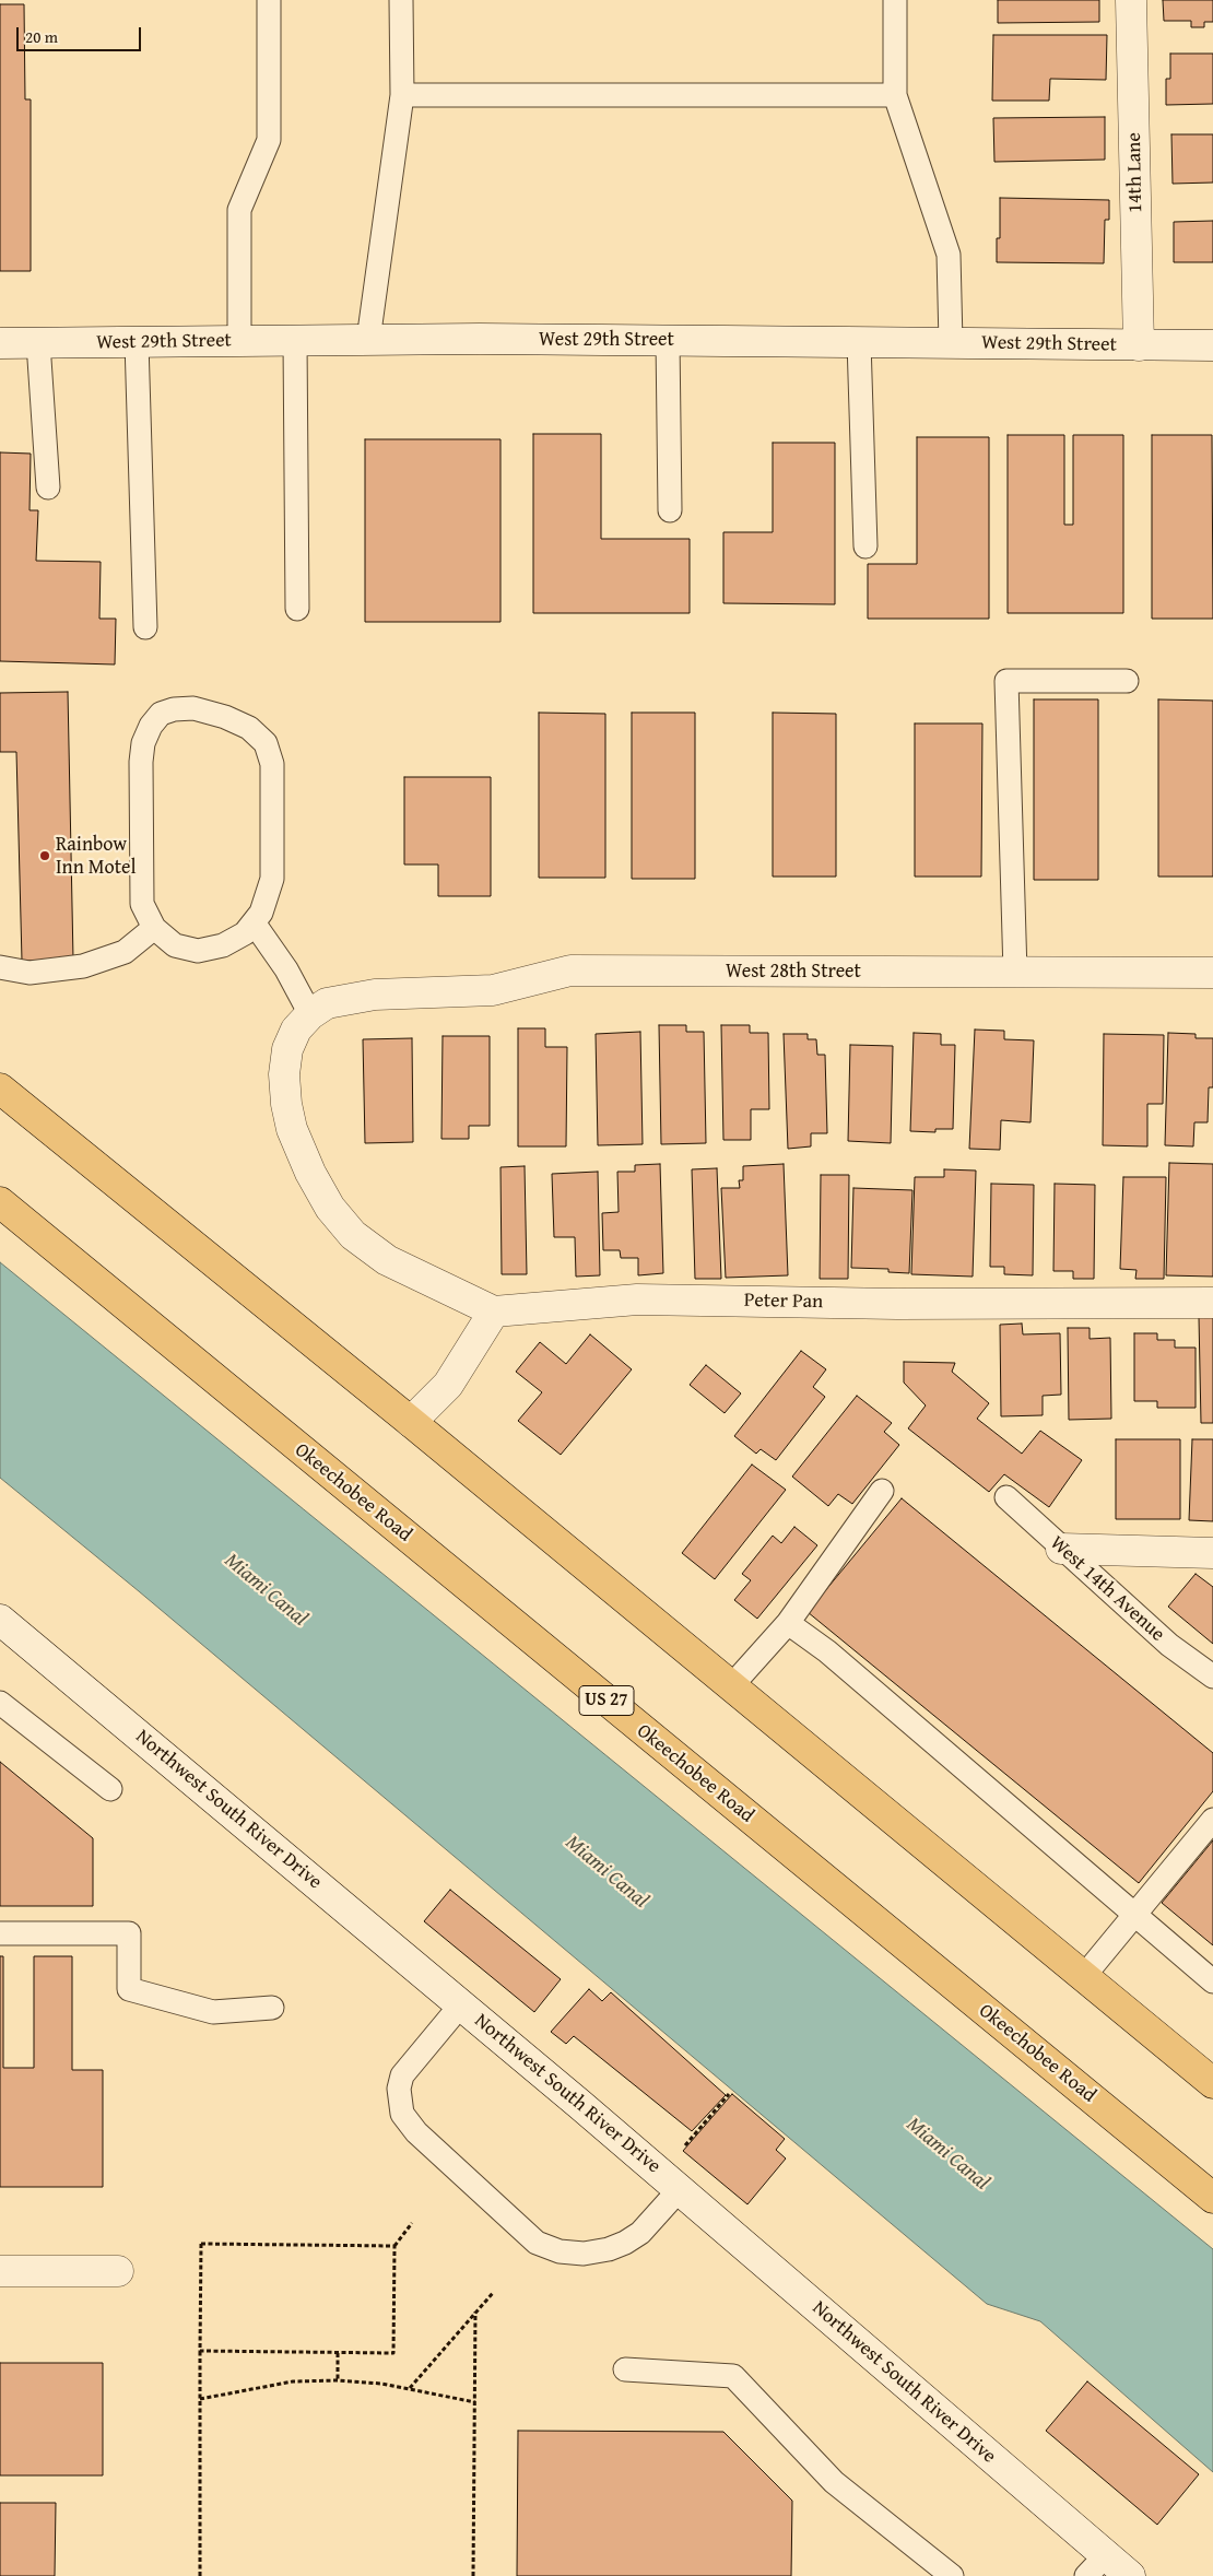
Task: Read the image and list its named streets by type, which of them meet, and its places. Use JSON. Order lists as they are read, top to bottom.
{
  "streets": {
    "highway": ["Okeechobee Road", "US 27"],
    "street": [
      "14th Lane",
      "West 29th Street",
      "West 28th Street",
      "Peter Pan",
      "Northwest South River Drive"
    ],
    "lane": ["West 14th Avenue"]
  },
  "crossings": [
    ["14th Lane", "West 29th Street"]
  ],
  "water": ["Miami Canal"],
  "places": ["Rainbow Inn Motel"],
  "scale_bar": "20 m"
}
